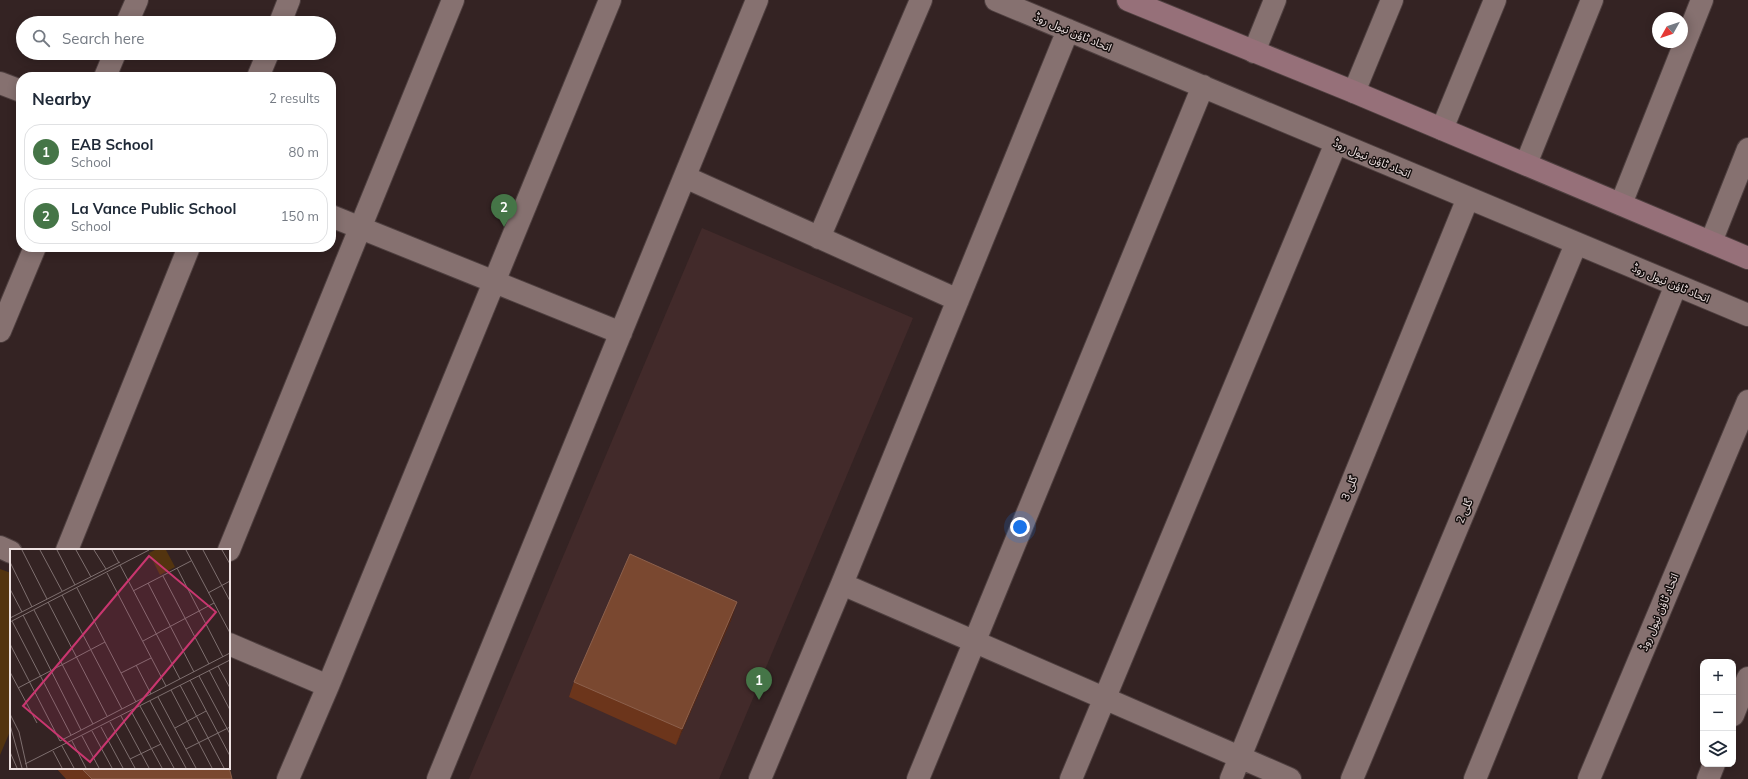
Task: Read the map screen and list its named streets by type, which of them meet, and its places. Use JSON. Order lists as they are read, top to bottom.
{
  "streets": {
    "street": ["اتحاد ٹاؤن نیول روڈ", "گلی 3", "گلی 2"]
  },
  "crossings": [
    ["اتحاد ٹاؤن نیول روڈ", "گلی 3"],
    ["اتحاد ٹاؤن نیول روڈ", "گلی 2"]
  ],
  "north": "bottom left",
  "page": {
    "search": "Search here",
    "heading": ["Nearby", "2 results"],
    "list": [
      {
        "mark": "1",
        "name": "EAB School",
        "note": "School",
        "value": "80 m"
      },
      {
        "mark": "2",
        "name": "La Vance Public School",
        "note": "School",
        "value": "150 m"
      }
    ],
    "pins": ["2", "1"],
    "map_buttons": ["+", "−"]
  }
}
